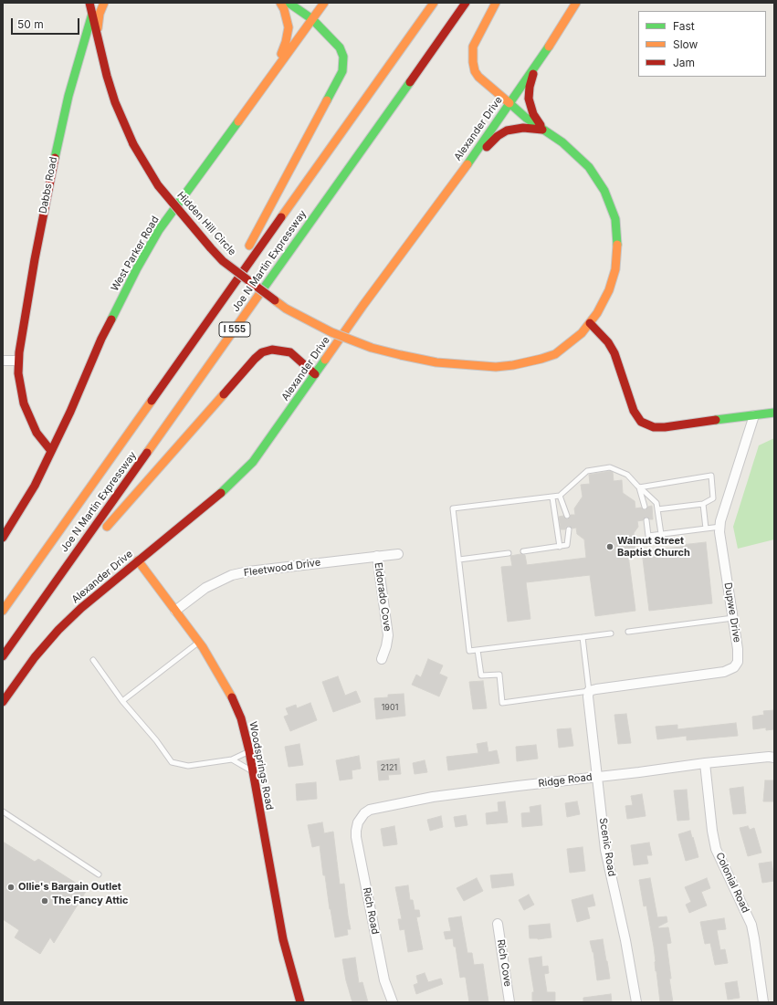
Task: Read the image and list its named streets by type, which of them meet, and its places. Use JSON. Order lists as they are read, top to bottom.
{
  "streets": {
    "main road": [
      "Alexander Drive",
      "Dabbs Road",
      "Hidden Hill Circle",
      "West Parker Road",
      "Joe N Martin Expressway",
      "I 555",
      "Woodsprings Road"
    ],
    "street": [
      "Fleetwood Drive",
      "Eldorado Cove",
      "Dupwe Drive",
      "Ridge Road",
      "Scenic Road",
      "Colonial Road",
      "Rich Road",
      "Rich Cove"
    ]
  },
  "crossings": [
    ["Alexander Drive", "Hidden Hill Circle"],
    ["Alexander Drive", "Woodsprings Road"],
    ["Dabbs Road", "Hidden Hill Circle"],
    ["Dabbs Road", "West Parker Road"],
    ["Fleetwood Drive", "Eldorado Cove"],
    ["Fleetwood Drive", "Woodsprings Road"],
    ["Dupwe Drive", "Scenic Road"],
    ["Ridge Road", "Scenic Road"],
    ["Ridge Road", "Colonial Road"],
    ["Ridge Road", "Rich Road"]
  ],
  "places": ["Walnut Street Baptist Church", "Ollie's Bargain Outlet", "The Fancy Attic"],
  "house_numbers": ["1901", "2121"],
  "legend": ["Fast", "Slow", "Jam"],
  "scale_bar": "50 m"
}
